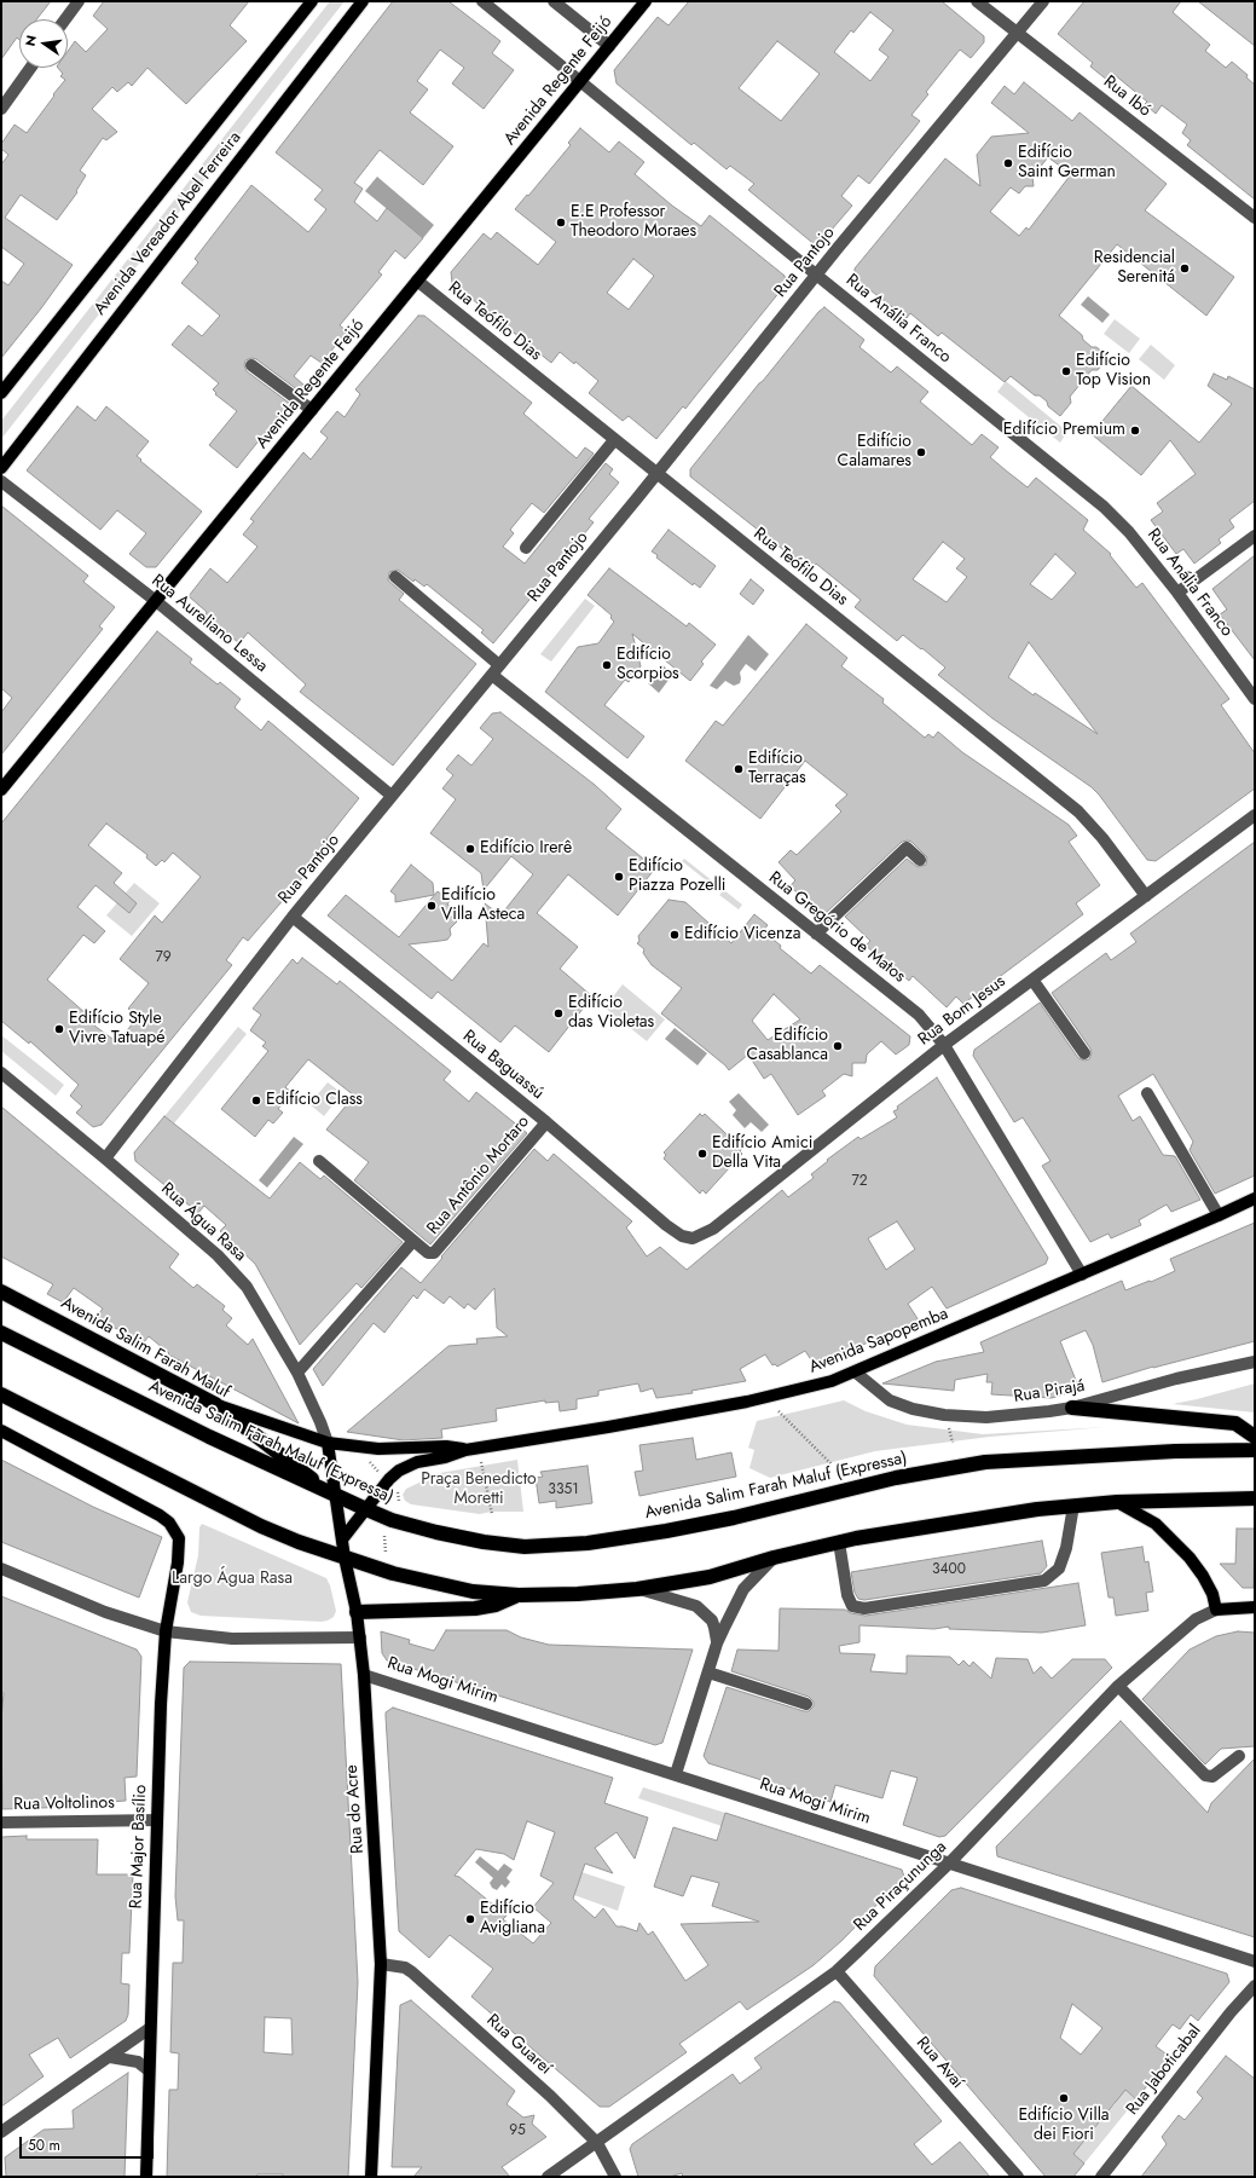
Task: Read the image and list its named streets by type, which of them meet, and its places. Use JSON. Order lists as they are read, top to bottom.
{
  "streets": {
    "highway": ["Avenida Salim Farah Maluf", "Avenida Salim Farah Maluf (Expressa)"],
    "main road": [
      "Avenida Regente Feijó",
      "Avenida Vereador Abel Ferreira",
      "Avenida Sapopemba",
      "Rua do Acre",
      "Rua Major Basílio",
      "Rua Piraçununga"
    ],
    "street": [
      "Rua Ibó",
      "Rua Pantojo",
      "Rua Anália Franco",
      "Rua Teófilo Dias",
      "Rua Aureliano Lessa",
      "Rua Gregório de Matos",
      "Rua Bom Jesus",
      "Rua Baguassú",
      "Rua Antônio Mortaro",
      "Rua Água Rasa",
      "Rua Pirajá",
      "Rua Mogi Mirim",
      "Rua Voltolinos",
      "Rua Guareí",
      "Rua Avaí",
      "Rua Jaboticabal"
    ]
  },
  "crossings": [
    ["Avenida Regente Feijó", "Rua Anália Franco"],
    ["Avenida Regente Feijó", "Rua Teófilo Dias"],
    ["Avenida Regente Feijó", "Rua Aureliano Lessa"],
    ["Rua Ibó", "Rua Pantojo"],
    ["Rua Pantojo", "Rua Anália Franco"],
    ["Rua Pantojo", "Rua Teófilo Dias"],
    ["Rua Pantojo", "Rua Aureliano Lessa"],
    ["Rua Pantojo", "Rua Gregório de Matos"],
    ["Rua Pantojo", "Rua Baguassú"],
    ["Rua Pantojo", "Rua Água Rasa"],
    ["Rua Teófilo Dias", "Rua Bom Jesus"],
    ["Rua Gregório de Matos", "Rua Bom Jesus"],
    ["Rua Gregório de Matos", "Avenida Sapopemba"],
    ["Rua Bom Jesus", "Rua Baguassú"],
    ["Rua Baguassú", "Rua Antônio Mortaro"],
    ["Rua Antônio Mortaro", "Rua Água Rasa"],
    ["Rua Água Rasa", "Avenida Sapopemba"],
    ["Rua Água Rasa", "Rua do Acre"],
    ["Avenida Sapopemba", "Avenida Salim Farah Maluf"],
    ["Avenida Sapopemba", "Rua Pirajá"],
    ["Avenida Sapopemba", "Avenida Salim Farah Maluf (Expressa)"],
    ["Avenida Sapopemba", "Rua do Acre"],
    ["Avenida Salim Farah Maluf", "Avenida Salim Farah Maluf (Expressa)"],
    ["Avenida Salim Farah Maluf", "Rua do Acre"],
    ["Avenida Salim Farah Maluf (Expressa)", "Rua do Acre"],
    ["Rua Mogi Mirim", "Rua do Acre"],
    ["Rua Mogi Mirim", "Rua Piraçununga"],
    ["Rua Voltolinos", "Rua Major Basílio"],
    ["Rua do Acre", "Rua Guareí"],
    ["Rua Piraçununga", "Rua Guareí"],
    ["Rua Piraçununga", "Rua Avaí"]
  ],
  "parks": ["Praça Benedicto Moretti", "Largo Água Rasa"],
  "places": [
    "Edifício Saint German",
    "E.E Professor Theodoro Moraes",
    "Residencial Serenitá",
    "Edifício Top Vision",
    "Edifício Premium",
    "Edifício Calamares",
    "Edifício Scorpios",
    "Edifício Terraças",
    "Edifício Irerê",
    "Edifício Piazza Pozelli",
    "Edifício Villa Asteca",
    "Edifício Vicenza",
    "Edifício das Violetas",
    "Edifício Style Vivre Tatuapé",
    "Edifício Casablanca",
    "Edifício Class",
    "Edifício Amici Della Vita",
    "Edifício Avigliana",
    "Edifício Villa dei Fiori"
  ],
  "house_numbers": [
    "79",
    "72",
    "3351",
    "3400",
    "95"
  ],
  "scale_bar": "50 m",
  "north": "left"
}
